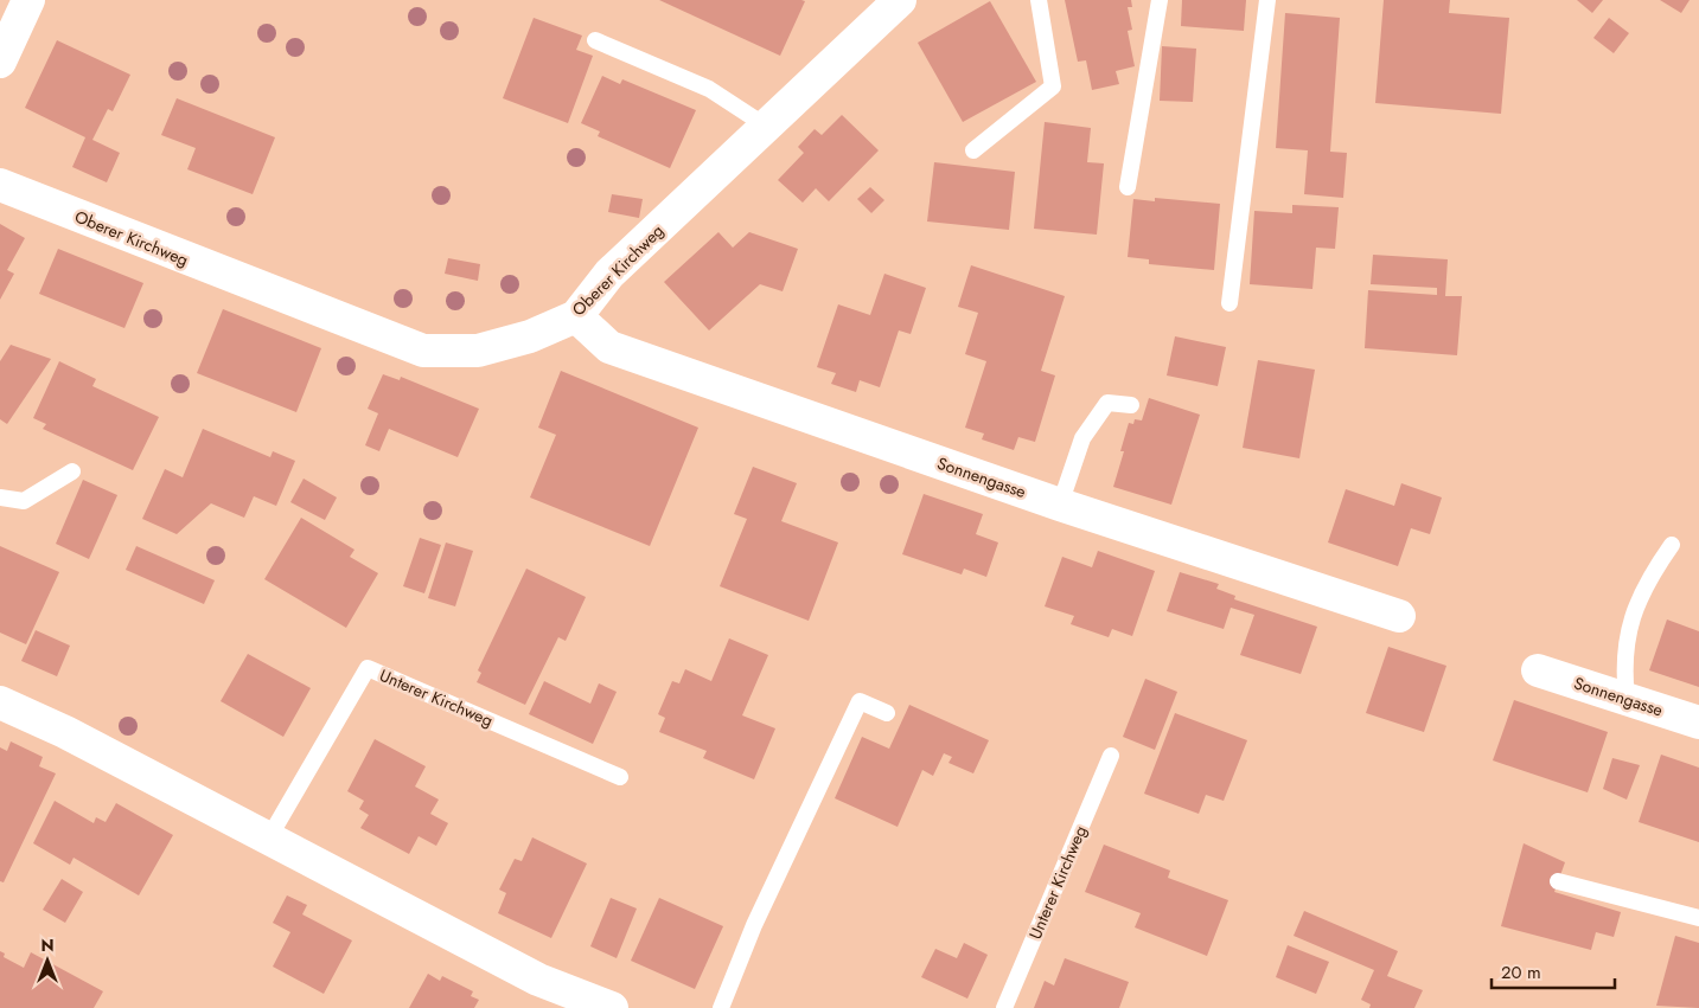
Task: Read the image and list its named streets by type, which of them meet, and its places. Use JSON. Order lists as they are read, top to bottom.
{
  "streets": {
    "street": ["Oberer Kirchweg", "Sonnengasse"],
    "lane": ["Unterer Kirchweg"]
  },
  "crossings": [
    ["Oberer Kirchweg", "Sonnengasse"]
  ],
  "scale_bar": "20 m",
  "north": "top"
}
